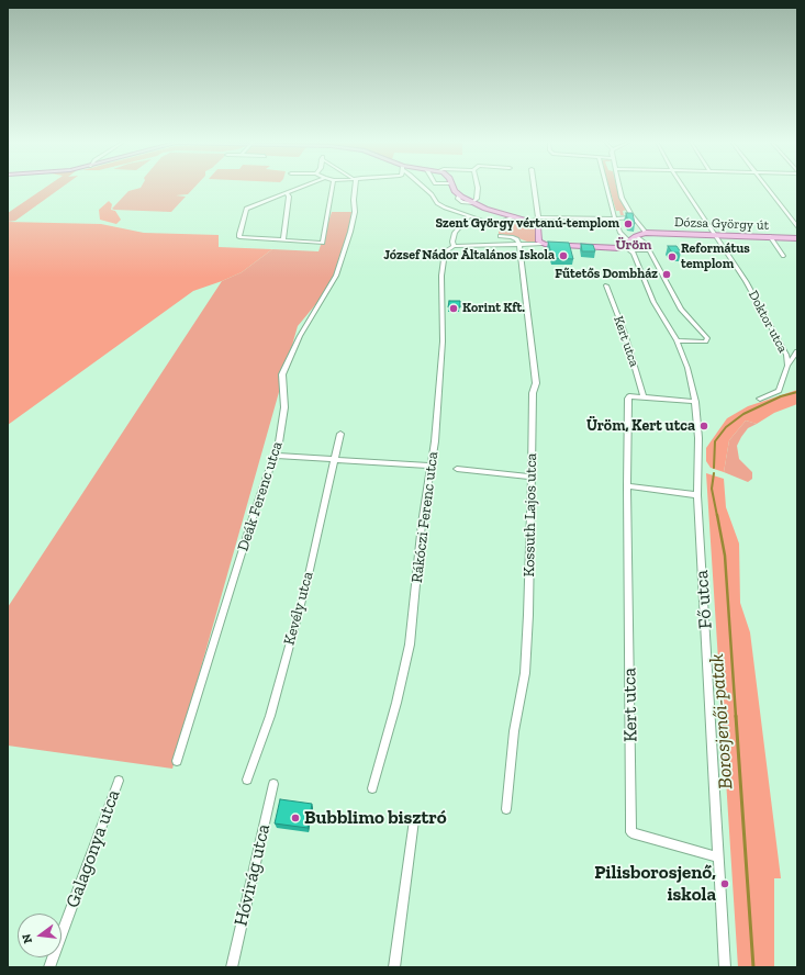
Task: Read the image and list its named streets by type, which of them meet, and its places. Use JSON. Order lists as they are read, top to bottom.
{
  "streets": {
    "main road": ["Dózsa György út"],
    "street": [
      "Doktor utca",
      "Kert utca",
      "Deák Ferenc utca",
      "Kossuth Lajos utca",
      "Rákóczi Ferenc utca",
      "Fő utca",
      "Kevély utca",
      "Galagonya utca",
      "Hóvirág utca"
    ]
  },
  "crossings": [
    ["Dózsa György út", "Doktor utca"],
    ["Kert utca", "Fő utca"]
  ],
  "districts": ["Üröm"],
  "water": ["Borosjenői-patak"],
  "places": [
    "Szent György vértanú-templom",
    "József Nádor Általános Iskola",
    "Református templom",
    "Fűtetős Dombház",
    "Korint Kft.",
    "Üröm, Kert utca",
    "Bubblimo bisztró",
    "Pilisborosjenő, iskola"
  ],
  "north": "left"
}
